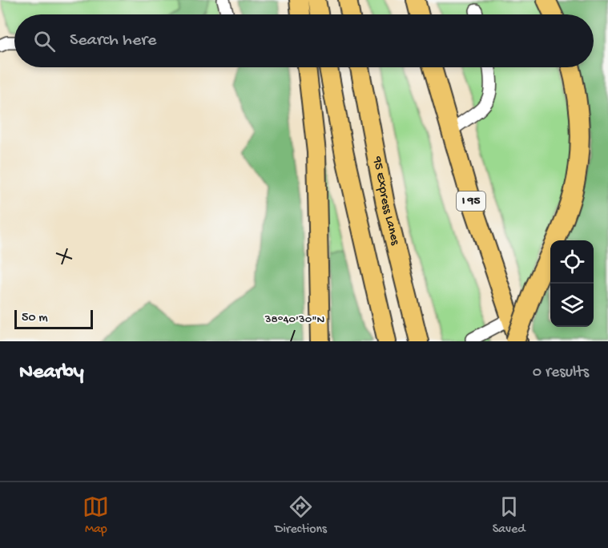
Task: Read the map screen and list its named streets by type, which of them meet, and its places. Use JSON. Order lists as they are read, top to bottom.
{
  "streets": {
    "highway": ["95 Express Lanes", "I 95"]
  },
  "scale_bar": "50 m",
  "page": {
    "search": "Search here",
    "scale": "50 m",
    "heading": ["Nearby", "0 results"],
    "nav": ["Map", "Directions", "Saved"]
  },
  "coordinates": ["38°40'30\"N"]
}
